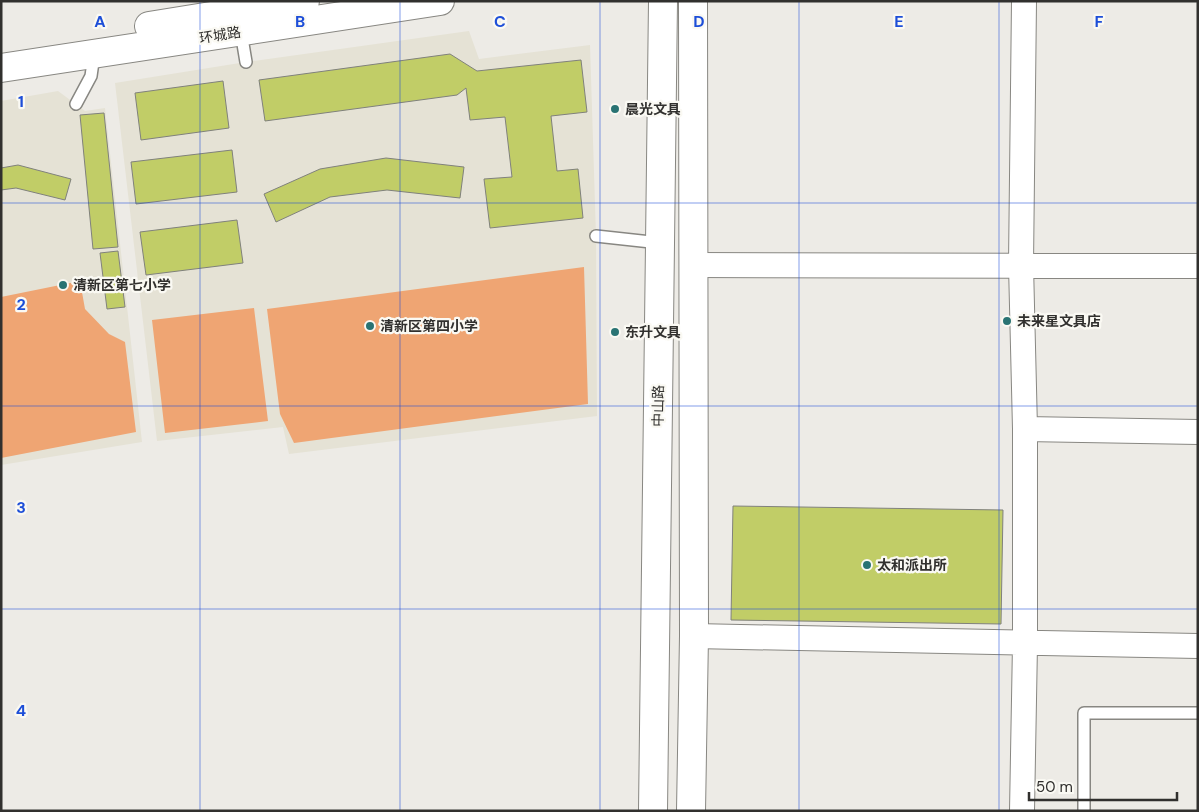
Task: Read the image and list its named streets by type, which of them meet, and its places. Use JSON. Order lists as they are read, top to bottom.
{
  "streets": {
    "main road": ["环城路", "中山路"]
  },
  "places": [
    "晨光文具",
    "清新区第七小学",
    "未来星文具店",
    "清新区第四小学",
    "东升文具",
    "太和派出所"
  ],
  "scale_bar": "50 m",
  "grid": {
    "columns": [
      "A",
      "B",
      "C",
      "D",
      "E",
      "F"
    ],
    "rows": [
      "1",
      "2",
      "3",
      "4"
    ]
  }
}
